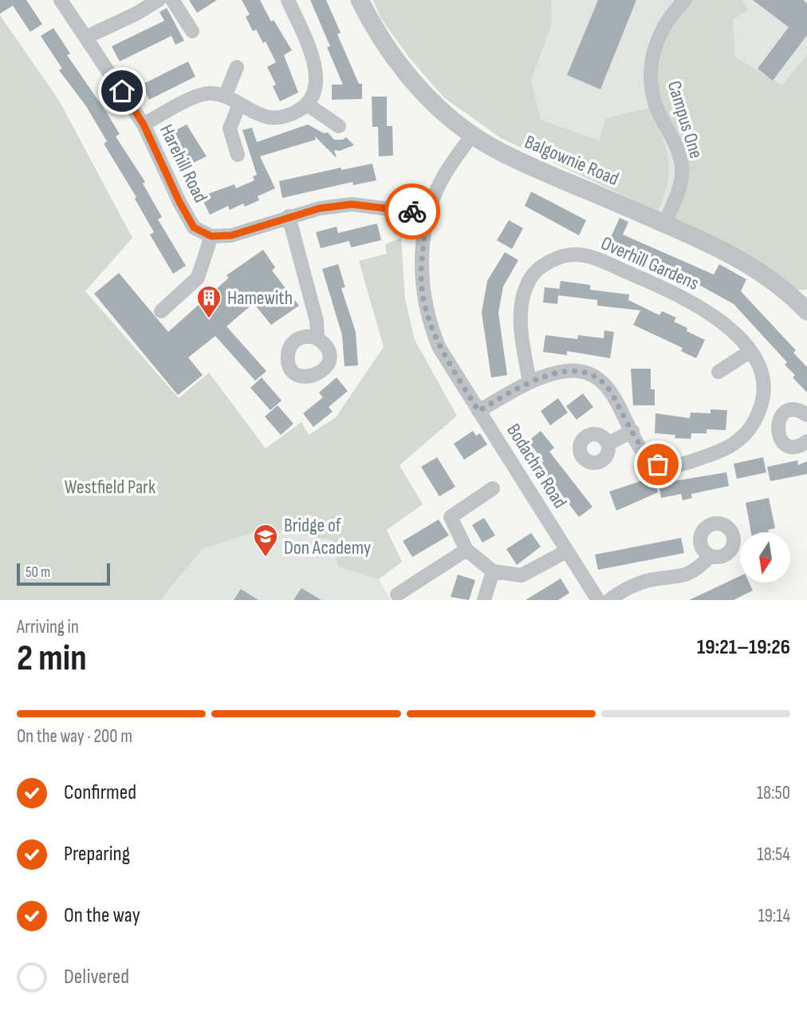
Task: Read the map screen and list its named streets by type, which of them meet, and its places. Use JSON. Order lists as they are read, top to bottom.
{
  "streets": {
    "street": [
      "Campus One",
      "Balgownie Road",
      "Harehill Road",
      "Overhill Gardens",
      "Bodachra Road"
    ]
  },
  "crossings": [
    ["Campus One", "Balgownie Road"],
    ["Balgownie Road", "Bodachra Road"],
    ["Overhill Gardens", "Bodachra Road"]
  ],
  "parks": ["Westfield Park"],
  "places": {
    "building": ["Hamewith"],
    "school or university": ["Bridge of Don Academy"]
  },
  "scale_bar": "50 m",
  "north": "bottom",
  "page": {
    "scale": "50 m",
    "heading": ["2 min", "Arriving in", "19:21–19:26"],
    "bar": "On the way · 200 m",
    "list": [
      ["Confirmed", "18:50"],
      ["Preparing", "18:54"],
      ["On the way", "19:14"],
      "Delivered"
    ]
  }
}
